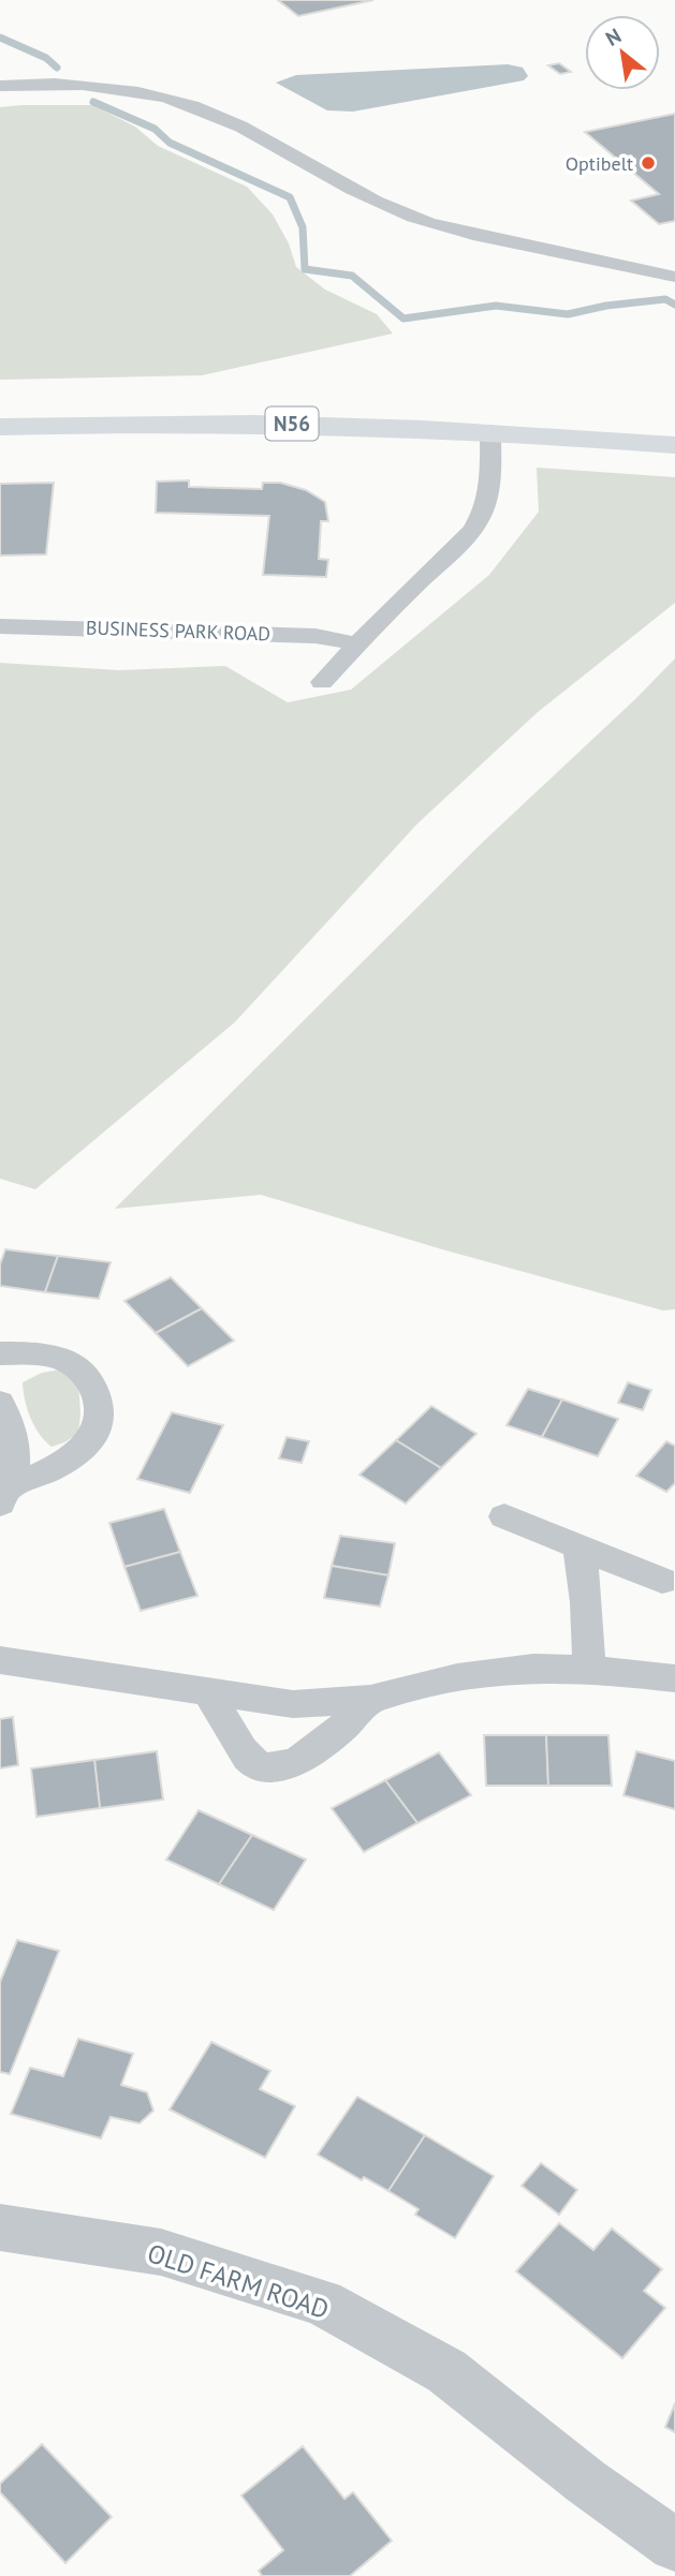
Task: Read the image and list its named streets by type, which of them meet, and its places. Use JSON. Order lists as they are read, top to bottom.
{
  "streets": {
    "main road": ["N56"],
    "street": ["BUSINESS PARK ROAD", "OLD FARM ROAD"]
  },
  "places": ["Optibelt"],
  "north": "top left"
}
